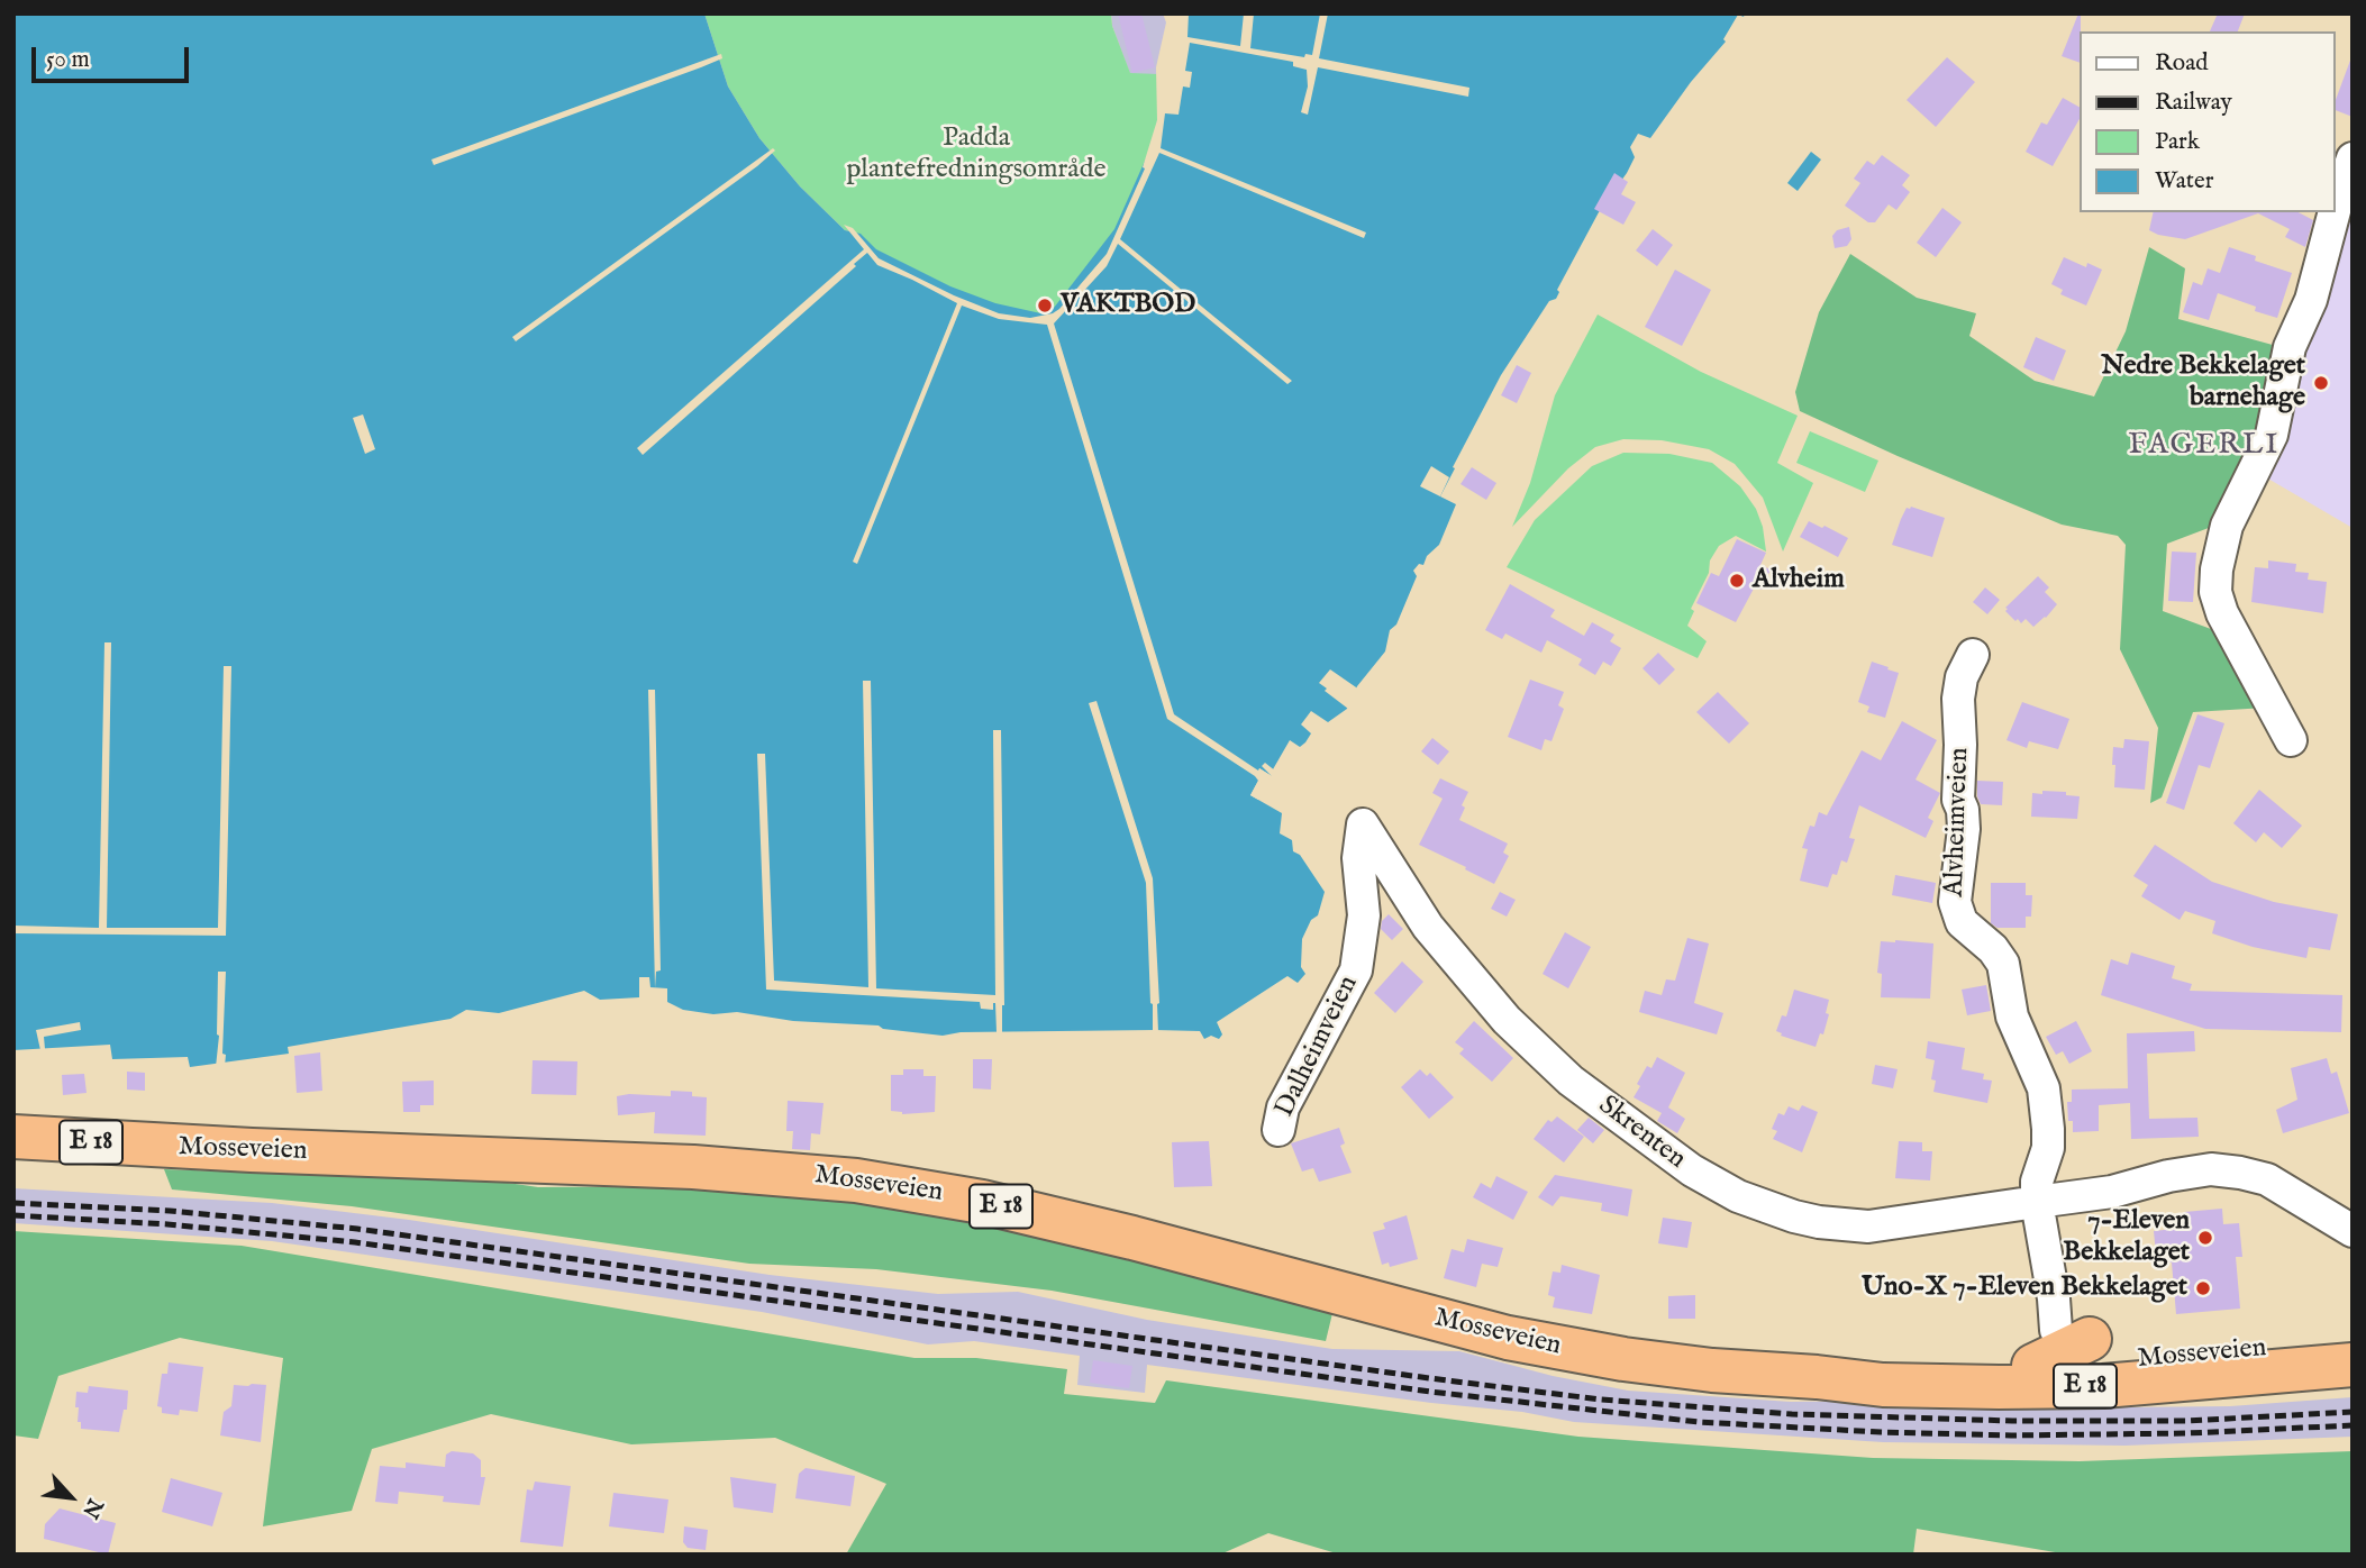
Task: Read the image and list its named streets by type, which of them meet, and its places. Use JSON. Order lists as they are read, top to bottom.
{
  "streets": {
    "highway": ["E 18", "Mosseveien"],
    "street": ["Alvheimveien", "Dalheimveien", "Skrenten"]
  },
  "crossings": [
    ["Alvheimveien", "Skrenten"],
    ["Dalheimveien", "Skrenten"],
    ["E 18", "Mosseveien"]
  ],
  "districts": ["FAGERLI"],
  "parks": ["Padda plantefredningsområde"],
  "places": [
    "VAKTBOD",
    "Nedre Bekkelaget barnehage",
    "Alvheim",
    "7-Eleven Bekkelaget",
    "Uno-X 7-Eleven Bekkelaget"
  ],
  "legend": [
    "Road",
    "Railway",
    "Park",
    "Water"
  ],
  "scale_bar": "50 m",
  "north": "bottom right"
}
